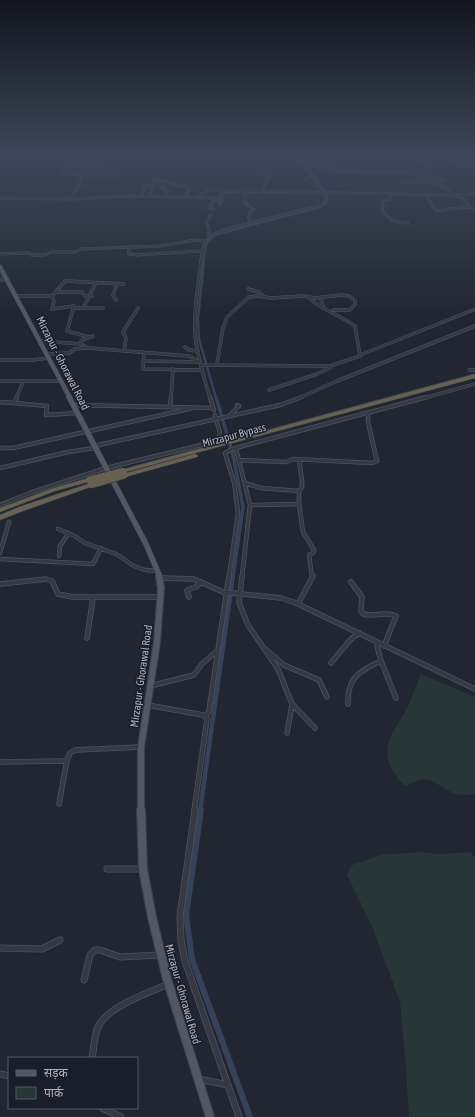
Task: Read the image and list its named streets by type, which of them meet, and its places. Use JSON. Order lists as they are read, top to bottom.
{
  "streets": {
    "highway": ["Mirzapur Bypass"],
    "main road": ["Mirzapur - Ghorawal Road"]
  },
  "legend": ["सड़क", "पार्क"]
}
